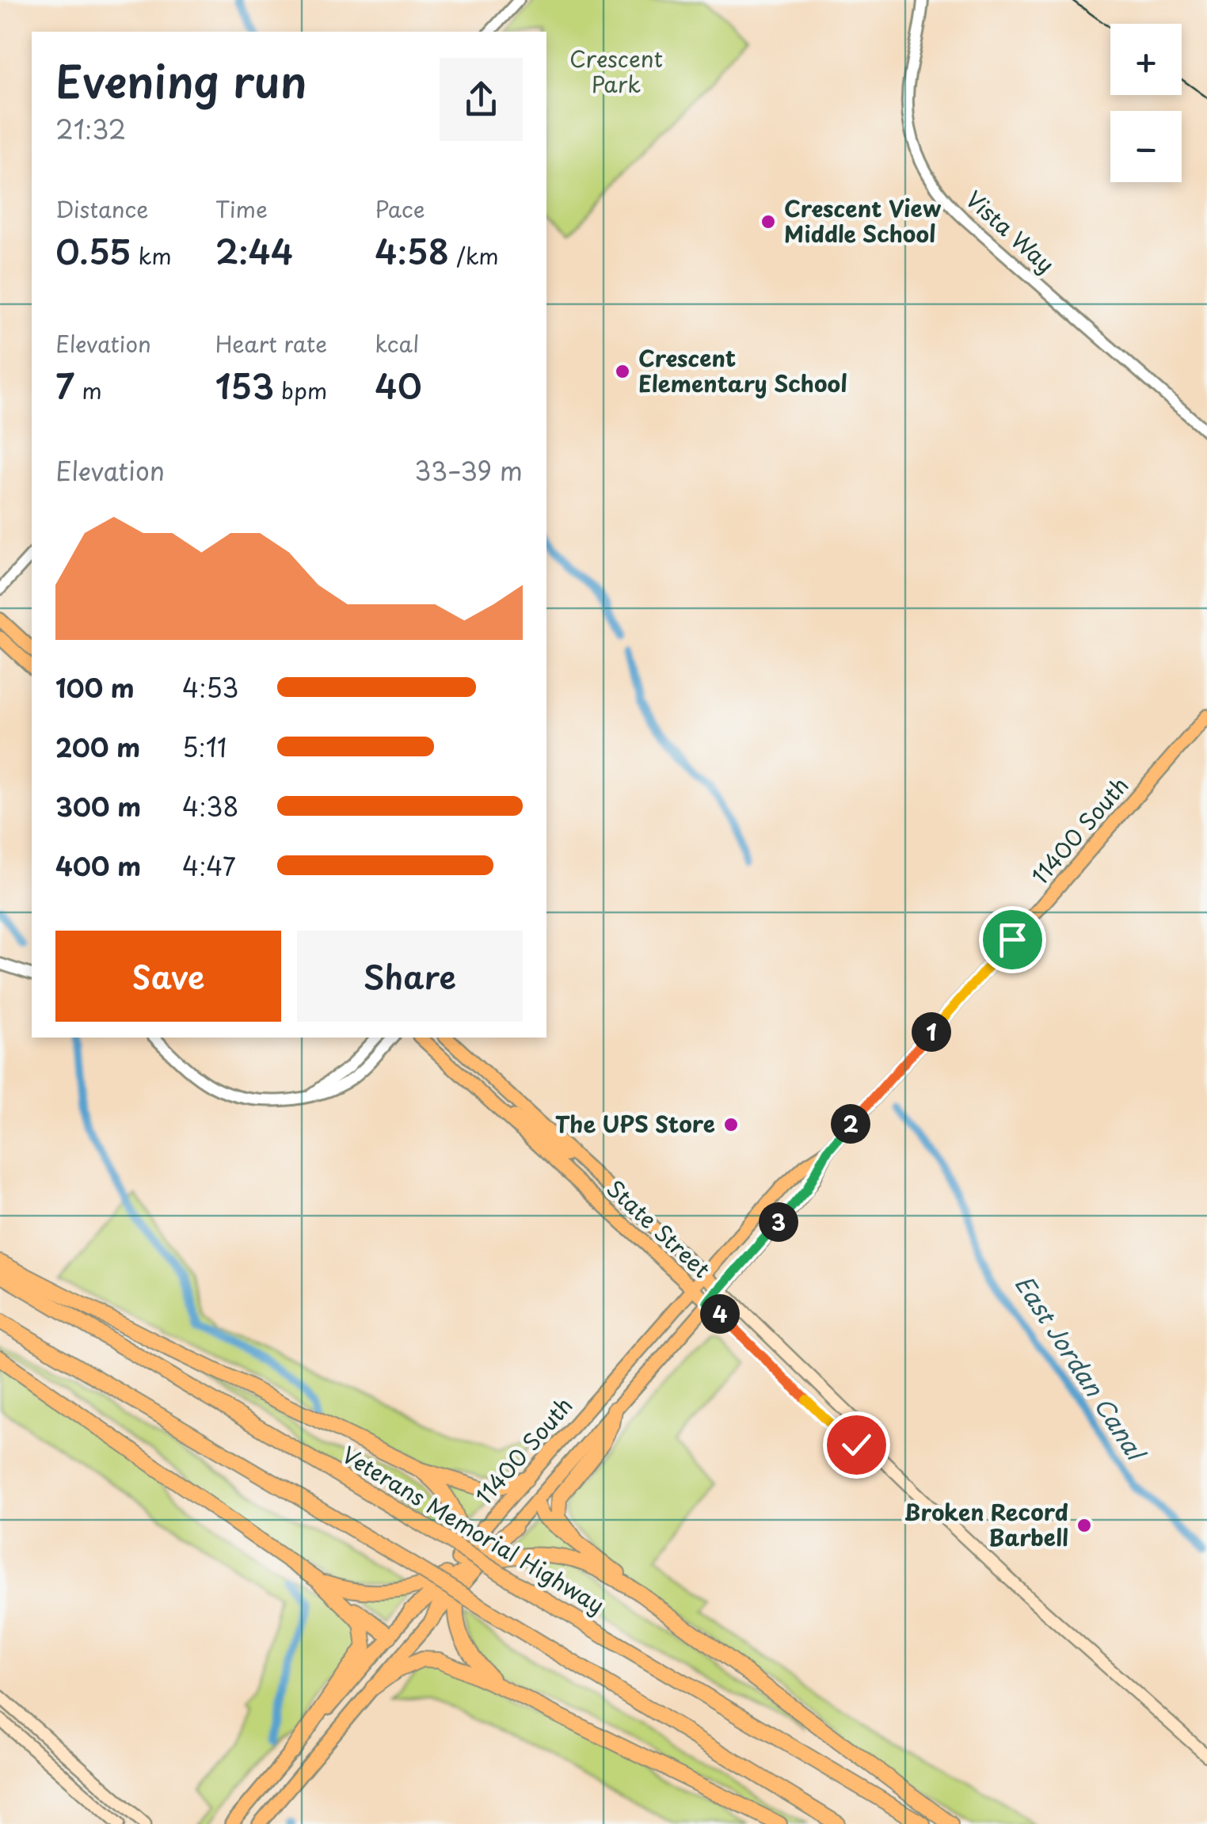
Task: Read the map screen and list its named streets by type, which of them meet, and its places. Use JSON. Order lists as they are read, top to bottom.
{
  "streets": {
    "highway": ["Veterans Memorial Highway"],
    "main road": ["11400 South", "State Street"],
    "street": ["Vista Way"]
  },
  "crossings": [
    ["11400 South", "State Street"]
  ],
  "water": ["East Jordan Canal"],
  "parks": ["Crescent Park"],
  "places": [
    "Crescent View Middle School",
    "Crescent Elementary School",
    "The UPS Store",
    "Broken Record Barbell"
  ],
  "page": {
    "map_buttons": ["+", "−"],
    "heading": ["Evening run", "21:32"],
    "stats": [
      ["Distance", "0.55 km"],
      ["Time", "2:44"],
      ["Pace", "4:58 /km"],
      ["Elevation", "7 m"],
      ["Heart rate", "153 bpm"],
      ["kcal", "40"]
    ],
    "chart": ["Elevation", "33–39 m"],
    "list": [
      {
        "name": "100 m",
        "note": "4:53"
      },
      {
        "name": "200 m",
        "note": "5:11"
      },
      {
        "name": "300 m",
        "note": "4:38"
      },
      {
        "name": "400 m",
        "note": "4:47"
      }
    ],
    "buttons": ["Save", "Share"],
    "pins": [
      "1",
      "2",
      "3",
      "4"
    ]
  }
}
